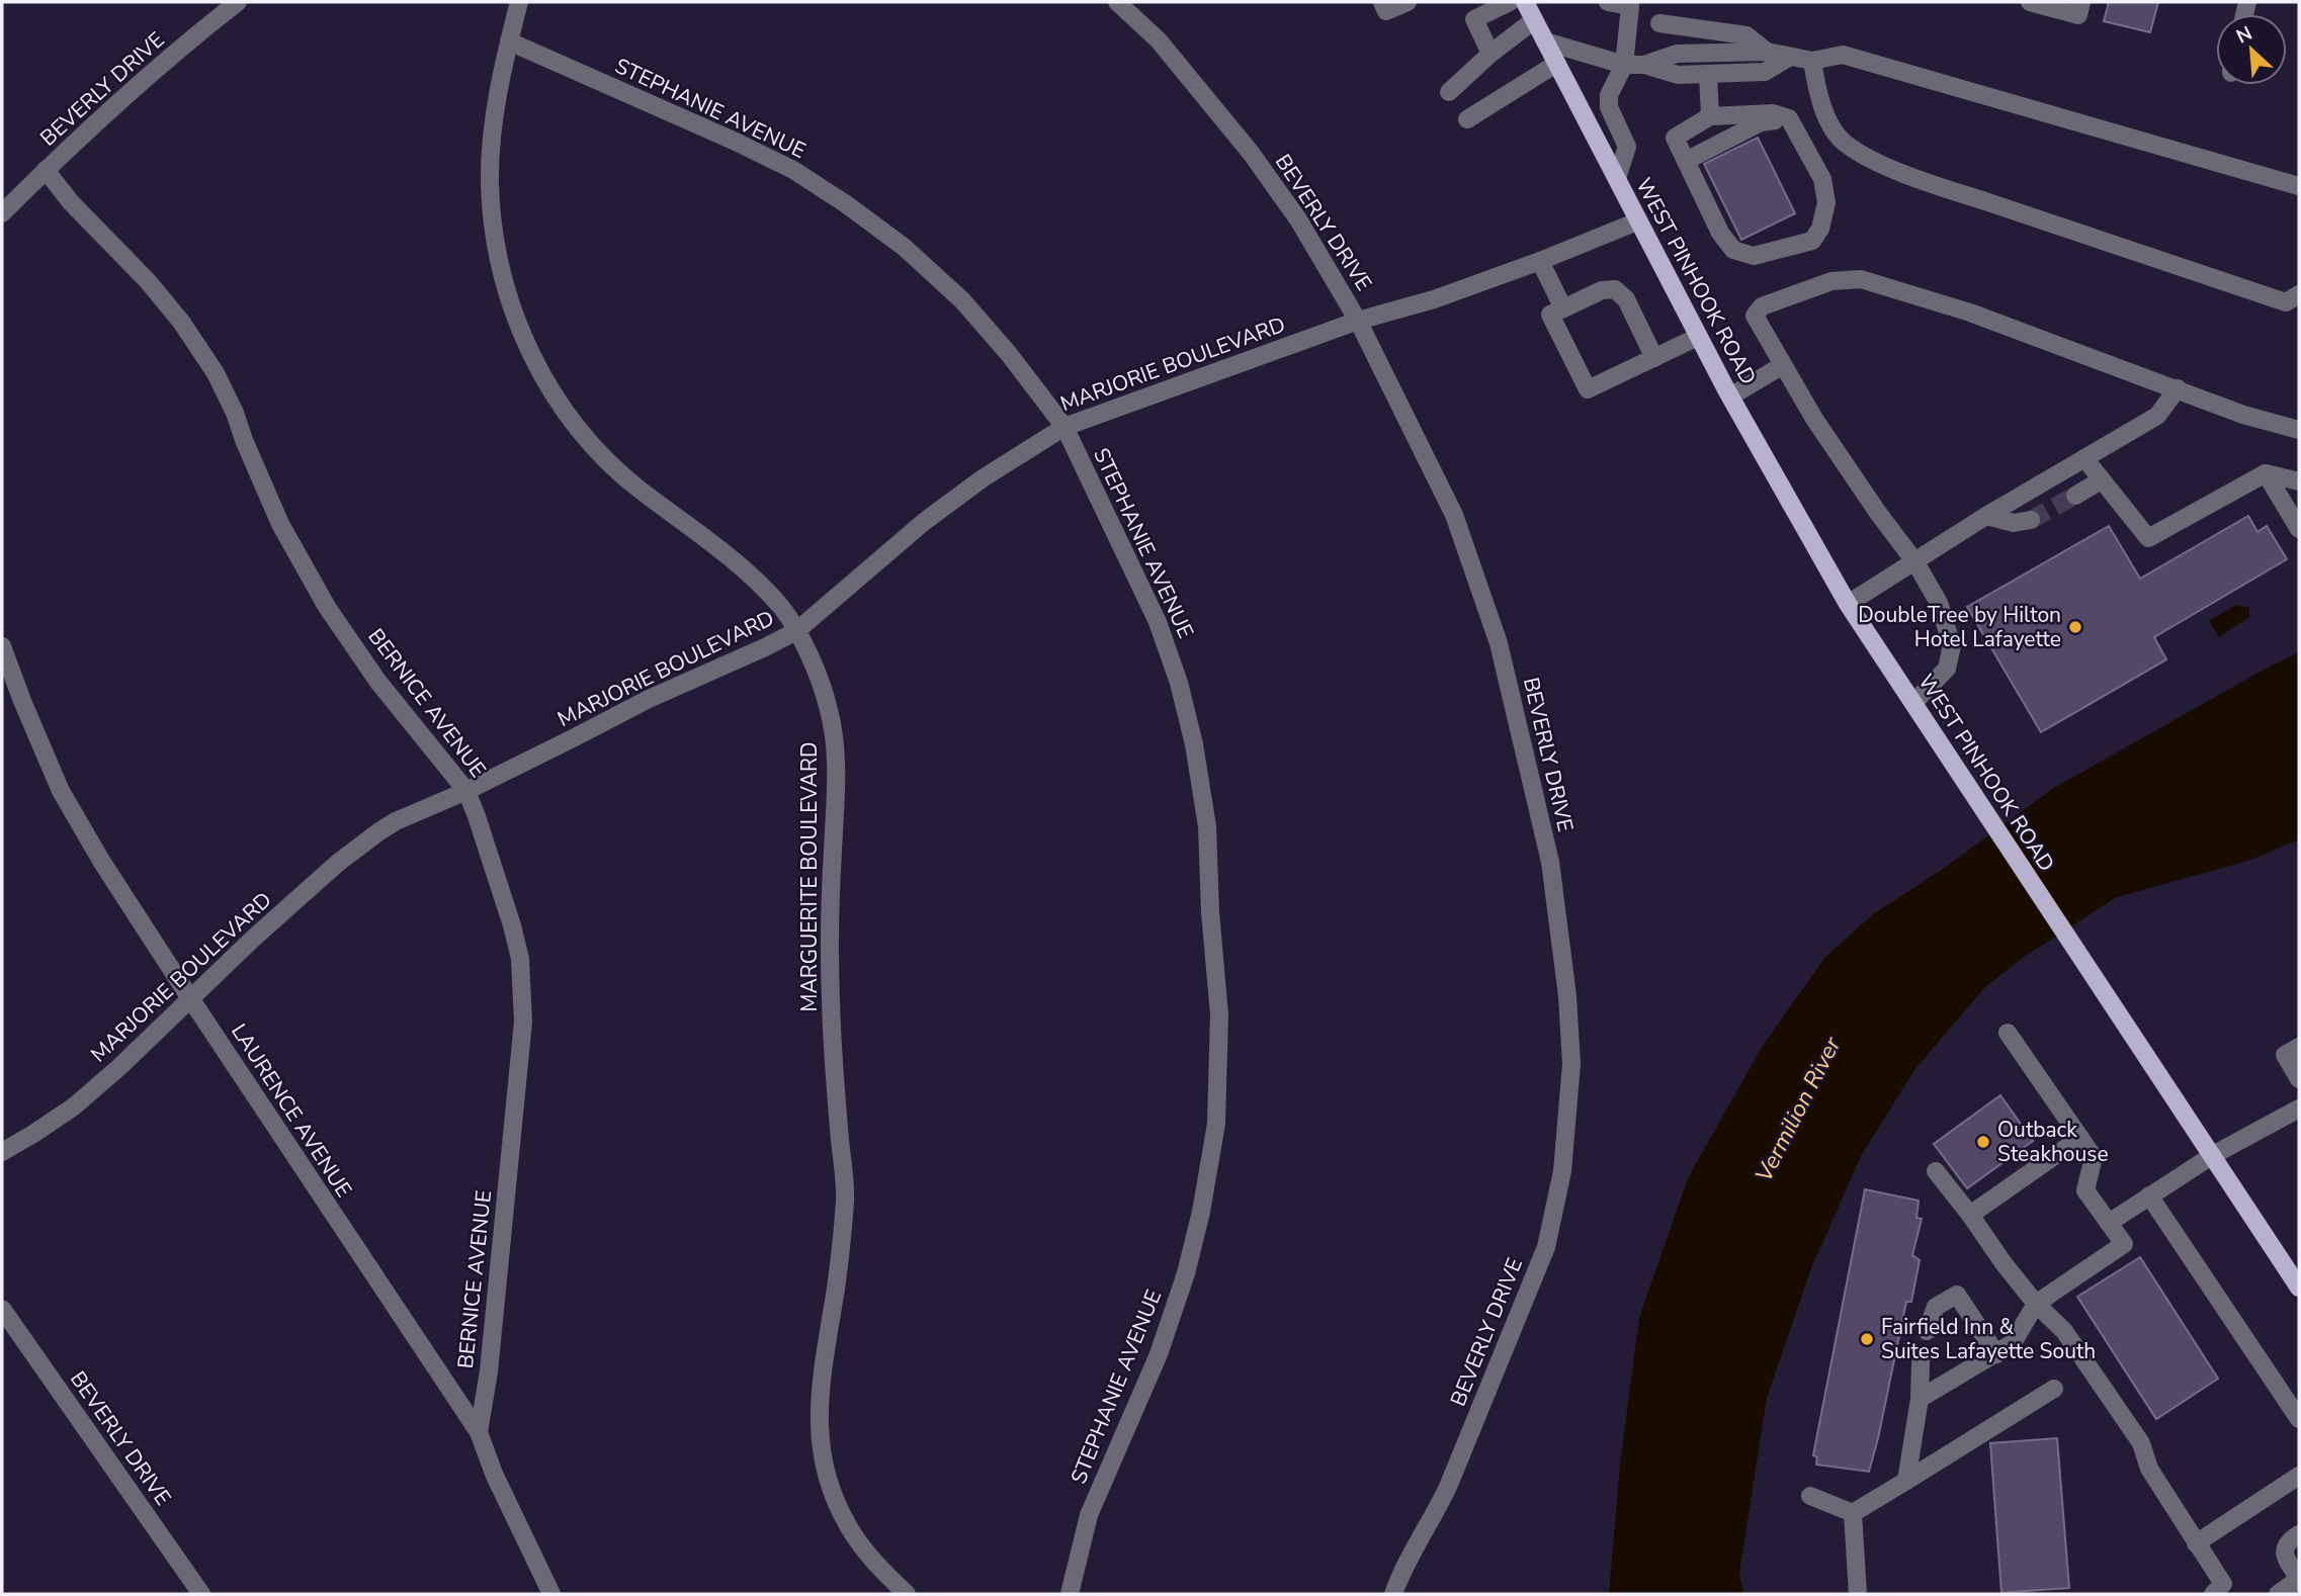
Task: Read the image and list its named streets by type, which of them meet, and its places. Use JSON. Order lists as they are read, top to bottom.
{
  "streets": {
    "main road": ["WEST PINHOOK ROAD"],
    "street": [
      "BEVERLY DRIVE",
      "STEPHANIE AVENUE",
      "MARJORIE BOULEVARD",
      "BERNICE AVENUE",
      "MARGUERITE BOULEVARD",
      "LAURENCE AVENUE"
    ]
  },
  "crossings": [
    ["BEVERLY DRIVE", "MARJORIE BOULEVARD"],
    ["BEVERLY DRIVE", "BERNICE AVENUE"],
    ["STEPHANIE AVENUE", "MARJORIE BOULEVARD"],
    ["STEPHANIE AVENUE", "MARGUERITE BOULEVARD"],
    ["WEST PINHOOK ROAD", "MARJORIE BOULEVARD"],
    ["MARJORIE BOULEVARD", "BERNICE AVENUE"],
    ["MARJORIE BOULEVARD", "MARGUERITE BOULEVARD"],
    ["MARJORIE BOULEVARD", "LAURENCE AVENUE"],
    ["BERNICE AVENUE", "LAURENCE AVENUE"]
  ],
  "water": ["Vermilion River"],
  "places": ["DoubleTree by Hilton Hotel Lafayette", "Outback Steakhouse", "Fairfield Inn & Suites Lafayette South"],
  "north": "top left"
}
